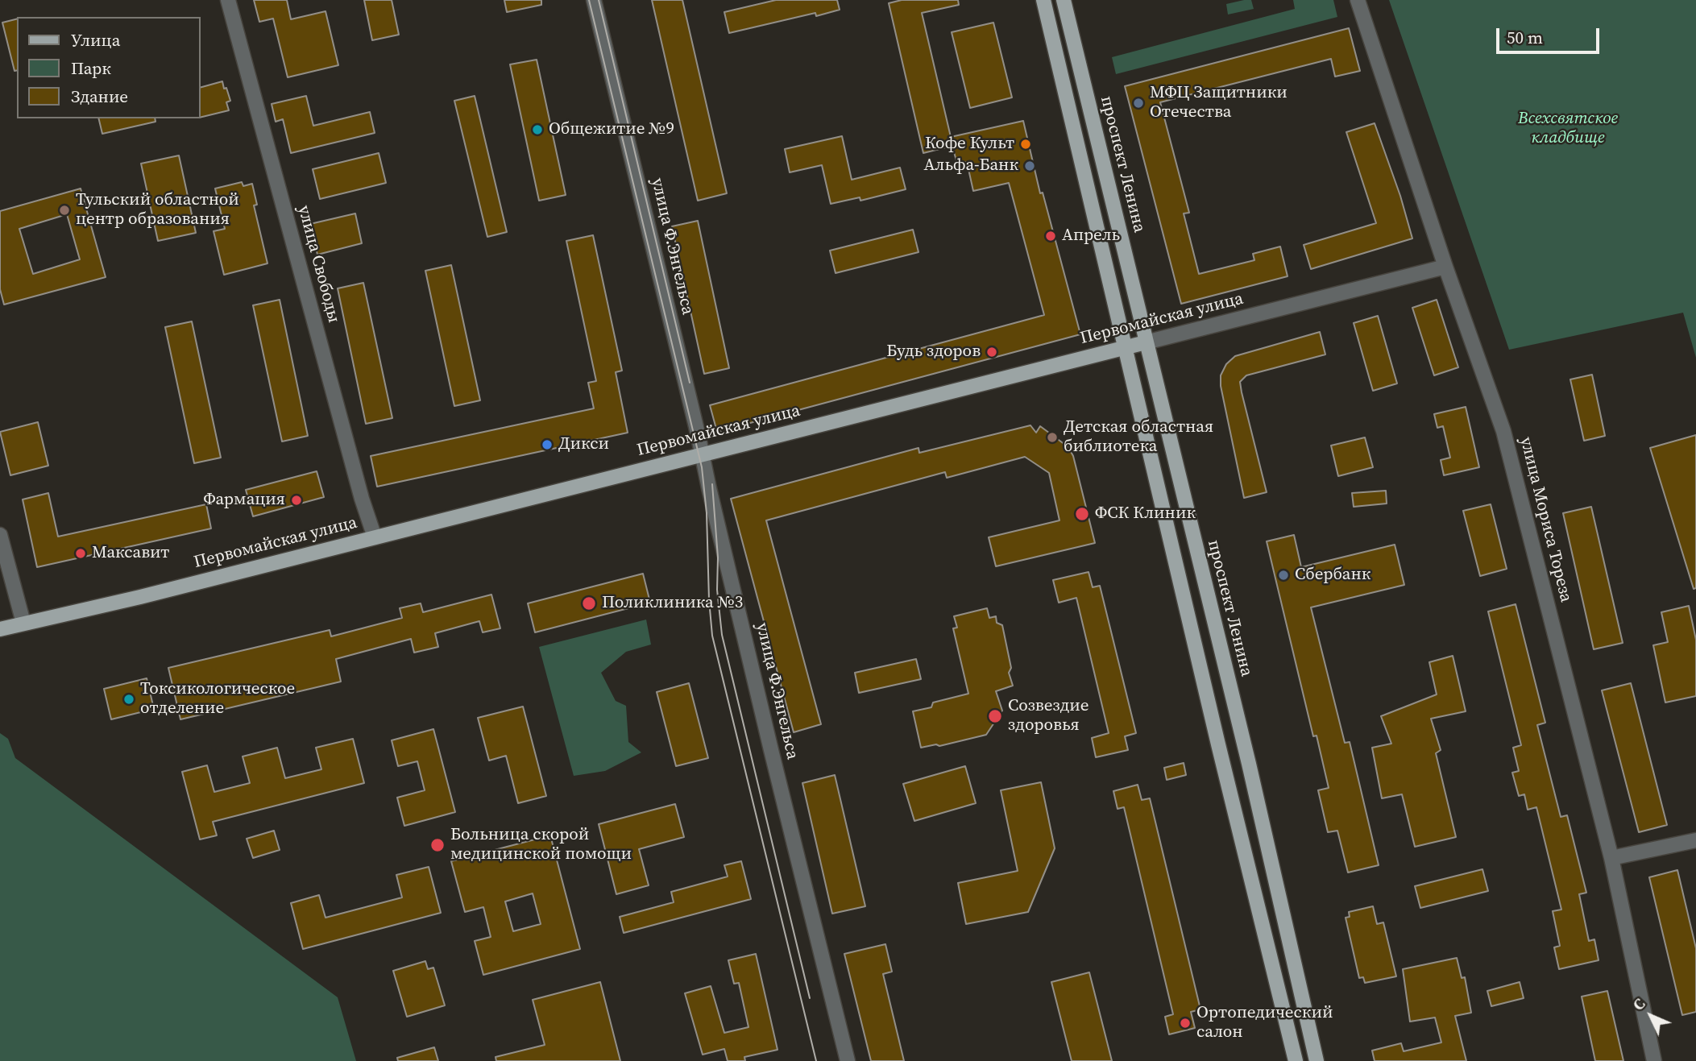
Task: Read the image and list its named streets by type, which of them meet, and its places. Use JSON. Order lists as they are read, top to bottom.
{
  "streets": {
    "main road": ["проспект Ленина", "Первомайская улица"],
    "street": ["улица Ф.Энгельса", "улица Свободы", "улица Мориса Тореза"]
  },
  "crossings": [
    ["проспект Ленина", "Первомайская улица"],
    ["улица Ф.Энгельса", "Первомайская улица"],
    ["улица Свободы", "Первомайская улица"],
    ["Первомайская улица", "улица Мориса Тореза"]
  ],
  "parks": ["Всехсвятское кладбище"],
  "places": [
    "МФЦ Защитники Отечества",
    "Общежитие №9",
    "Кофе Культ",
    "Альфа-Банк",
    "Тульский областной центр образования",
    "Апрель",
    "Будь здоров",
    "Детская областная библиотека",
    "Дикси",
    "Фармация",
    "ФСК Клиник",
    "Максавит",
    "Сбербанк",
    "Поликлиника №3",
    "Токсикологическое отделение",
    "Созвездие здоровья",
    "Больница скорой медицинской помощи",
    "Ортопедический салон"
  ],
  "legend": ["Улица", "Парк", "Здание"],
  "scale_bar": "50 m",
  "north": "top left"
}
